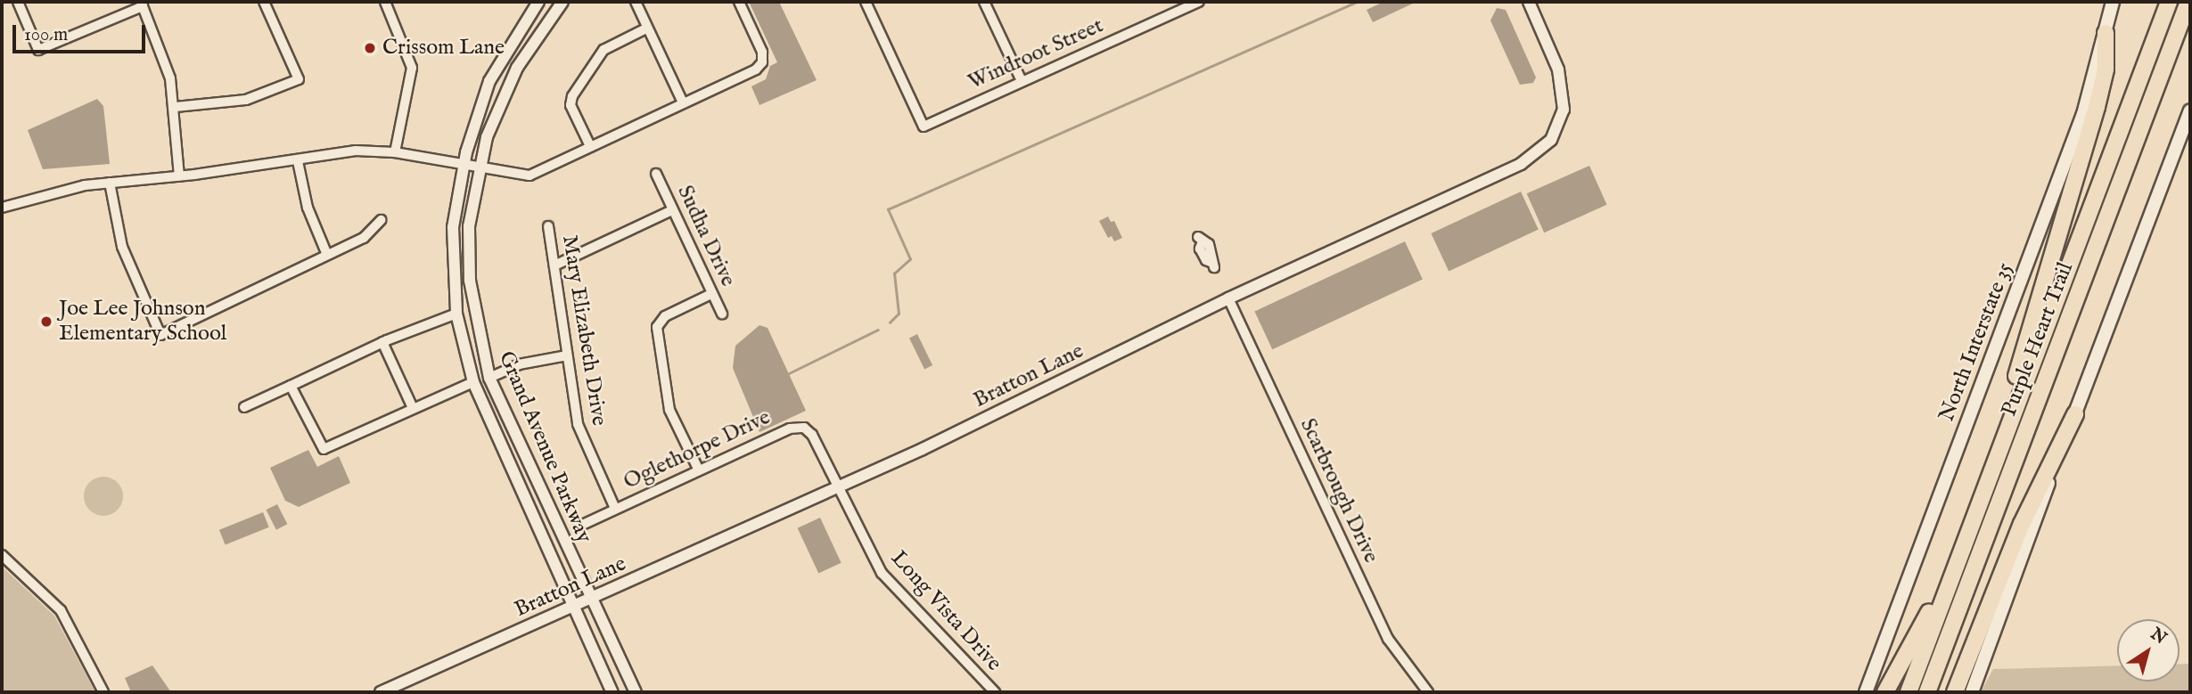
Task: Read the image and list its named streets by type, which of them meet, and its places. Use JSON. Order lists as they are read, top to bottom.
{
  "streets": {
    "highway": ["Purple Heart Trail"],
    "main road": ["North Interstate 35"],
    "street": [
      "Windroot Street",
      "Sudha Drive",
      "Mary Elizabeth Drive",
      "Bratton Lane",
      "Grand Avenue Parkway",
      "Oglethorpe Drive",
      "Scarbrough Drive",
      "Long Vista Drive"
    ]
  },
  "crossings": [
    ["Mary Elizabeth Drive", "Oglethorpe Drive"],
    ["Bratton Lane", "Grand Avenue Parkway"],
    ["Bratton Lane", "Oglethorpe Drive"],
    ["Bratton Lane", "Scarbrough Drive"],
    ["Bratton Lane", "Long Vista Drive"],
    ["Oglethorpe Drive", "Long Vista Drive"]
  ],
  "places": ["Crissom Lane", "Joe Lee Johnson Elementary School"],
  "scale_bar": "100 m",
  "north": "top right"
}
